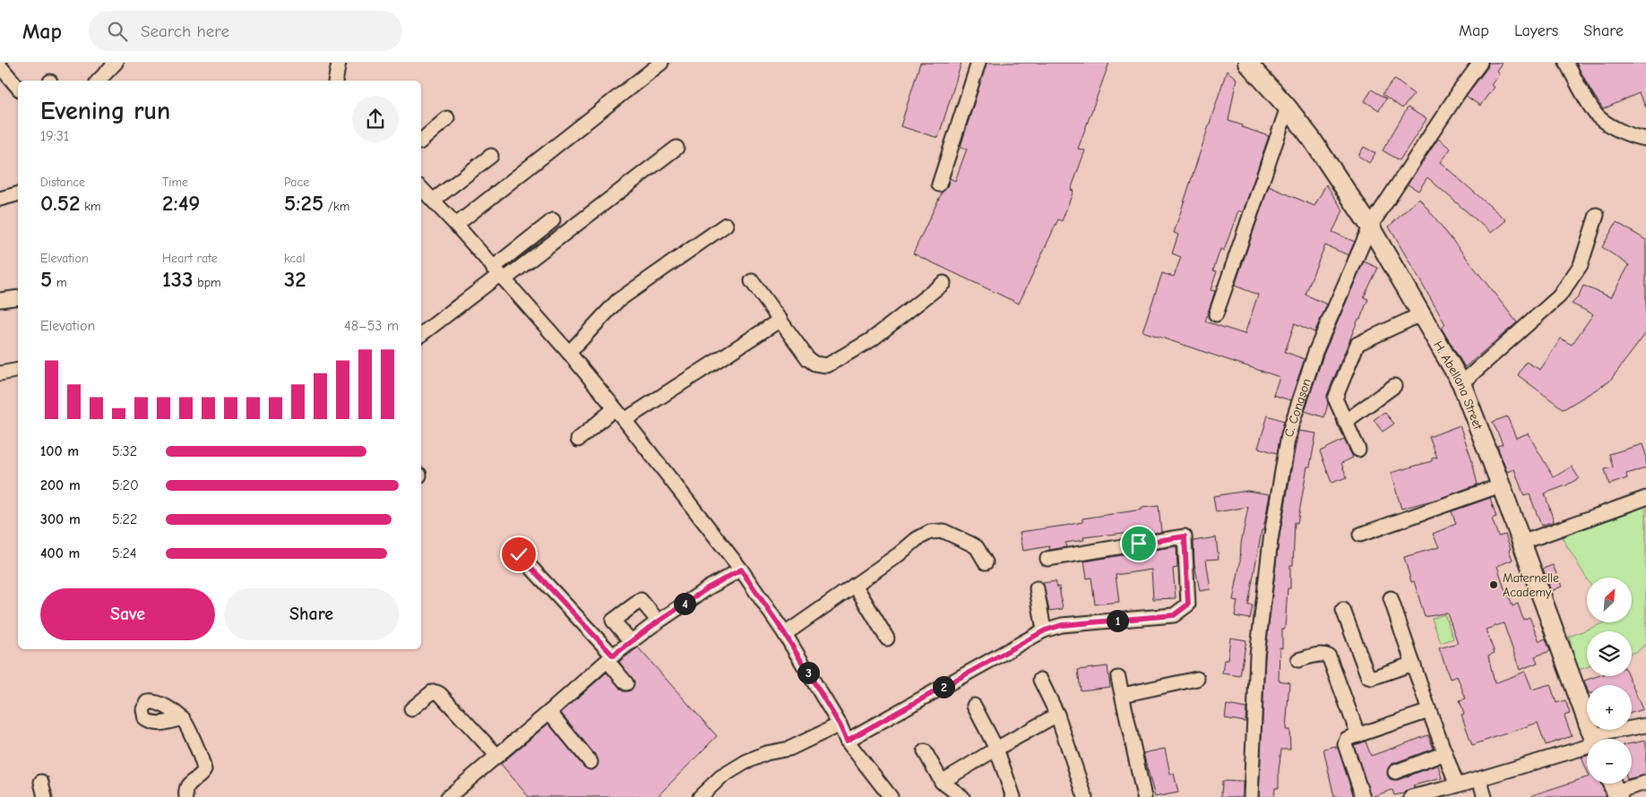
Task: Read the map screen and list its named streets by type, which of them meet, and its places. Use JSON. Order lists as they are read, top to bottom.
{
  "streets": {
    "main road": ["H. Abellana Street"],
    "street": ["C. Congson"]
  },
  "crossings": [
    ["H. Abellana Street", "C. Congson"]
  ],
  "places": ["Maternelle Academy"],
  "north": "top right",
  "page": {
    "header": "Map",
    "search": "Search here",
    "nav": ["Map", "Layers", "Share"],
    "heading": ["Evening run", "19:31"],
    "stats": [
      ["Distance", "0.52 km"],
      ["Time", "2:49"],
      ["Pace", "5:25 /km"],
      ["Elevation", "5 m"],
      ["Heart rate", "133 bpm"],
      ["kcal", "32"]
    ],
    "chart": ["Elevation", "48–53 m"],
    "list": [
      {
        "name": "100 m",
        "note": "5:32"
      },
      {
        "name": "200 m",
        "note": "5:20"
      },
      {
        "name": "300 m",
        "note": "5:22"
      },
      {
        "name": "400 m",
        "note": "5:24"
      }
    ],
    "map_buttons": ["+", "−"],
    "buttons": ["Save", "Share"],
    "pins": [
      "4",
      "1",
      "3",
      "2"
    ]
  }
}
